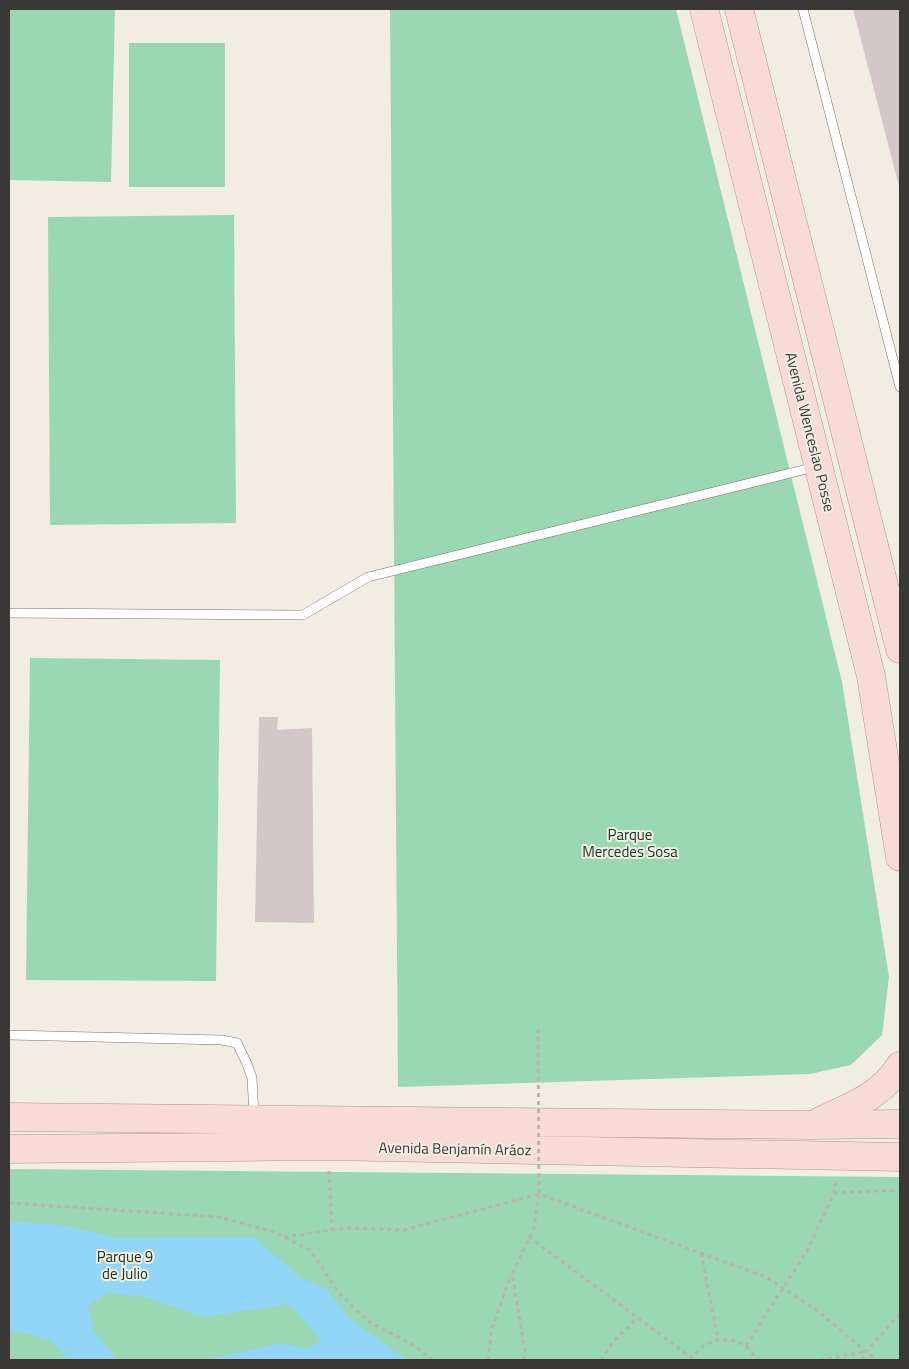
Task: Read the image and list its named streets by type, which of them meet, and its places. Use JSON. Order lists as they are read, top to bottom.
{
  "streets": {
    "main road": ["Avenida Wenceslao Posse", "Avenida Benjamín Aráoz"]
  },
  "parks": ["Parque Mercedes Sosa", "Parque 9 de Julio"]
}
